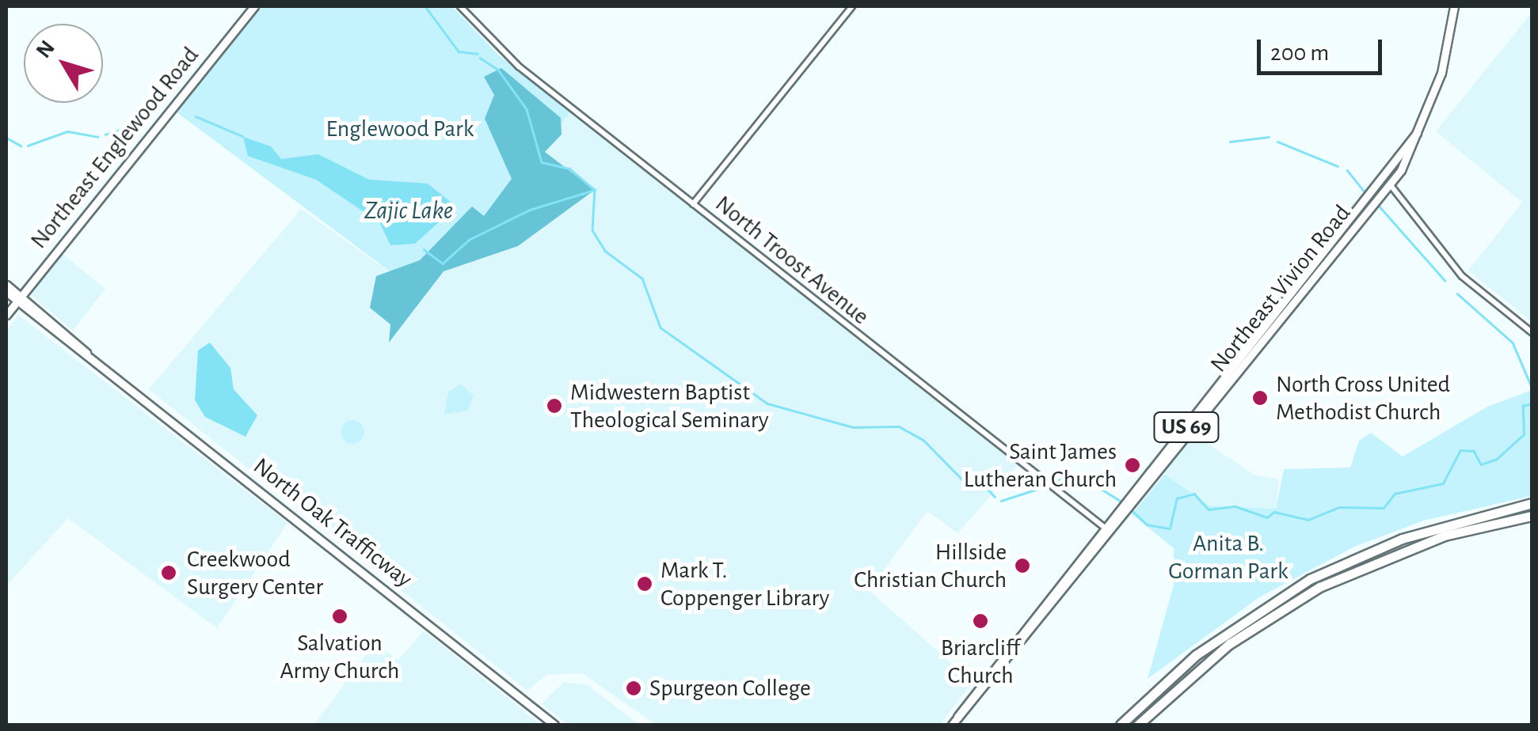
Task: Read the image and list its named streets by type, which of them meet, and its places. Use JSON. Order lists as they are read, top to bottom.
{
  "streets": {
    "main road": [
      "Northeast Englewood Road",
      "Northeast Vivion Road",
      "US 69",
      "North Oak Trafficway"
    ],
    "street": ["North Troost Avenue"]
  },
  "crossings": [
    ["Northeast Englewood Road", "North Oak Trafficway"],
    ["North Troost Avenue", "Northeast Vivion Road"]
  ],
  "water": ["Zajic Lake"],
  "parks": ["Englewood Park", "Anita B. Gorman Park"],
  "places": [
    "North Cross United Methodist Church",
    "Midwestern Baptist Theological Seminary",
    "Saint James Lutheran Church",
    "Hillside Christian Church",
    "Creekwood Surgery Center",
    "Mark T. Coppenger Library",
    "Salvation Army Church",
    "Briarcliff Church",
    "Spurgeon College"
  ],
  "scale_bar": "200 m",
  "north": "top left"
}
